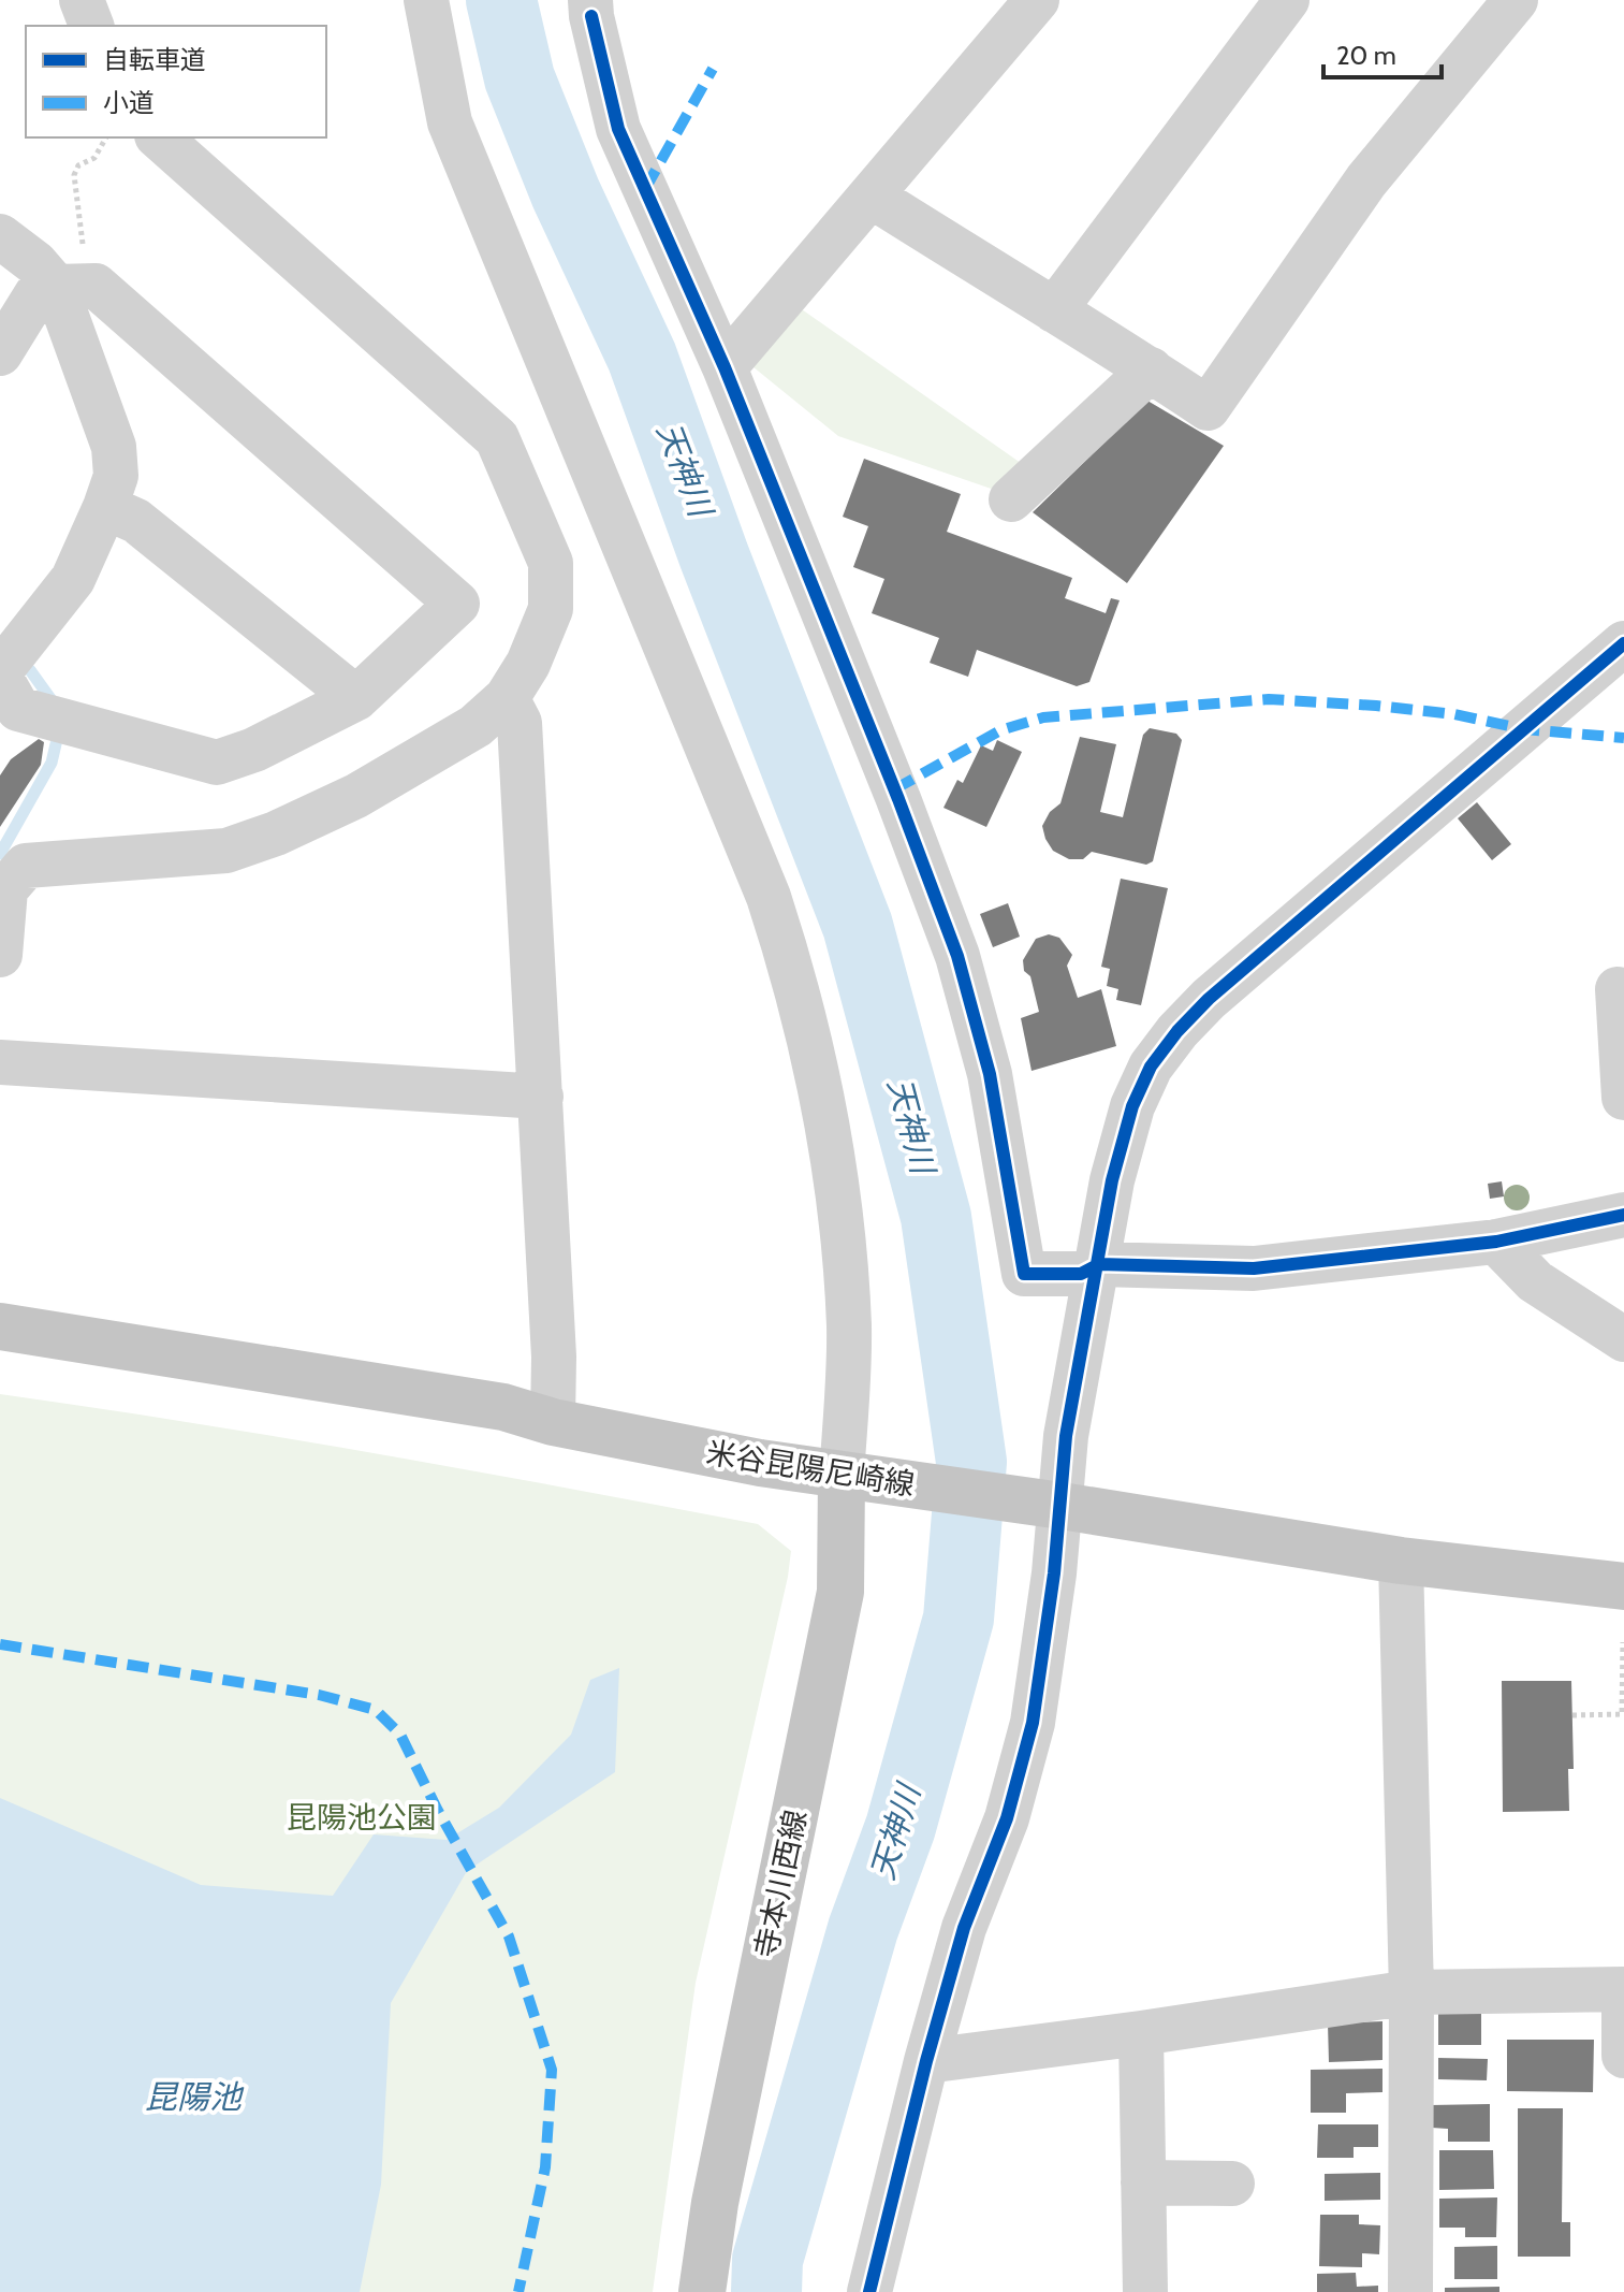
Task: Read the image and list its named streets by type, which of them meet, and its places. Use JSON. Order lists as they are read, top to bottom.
{
  "streets": {
    "main road": ["米谷昆陽尼崎線", "寺本川西線"]
  },
  "crossings": [
    ["米谷昆陽尼崎線", "寺本川西線"]
  ],
  "water": ["天神川", "昆陽池"],
  "parks": ["昆陽池公園"],
  "legend": ["自転車道", "小道"],
  "scale_bar": "20 m"
}
